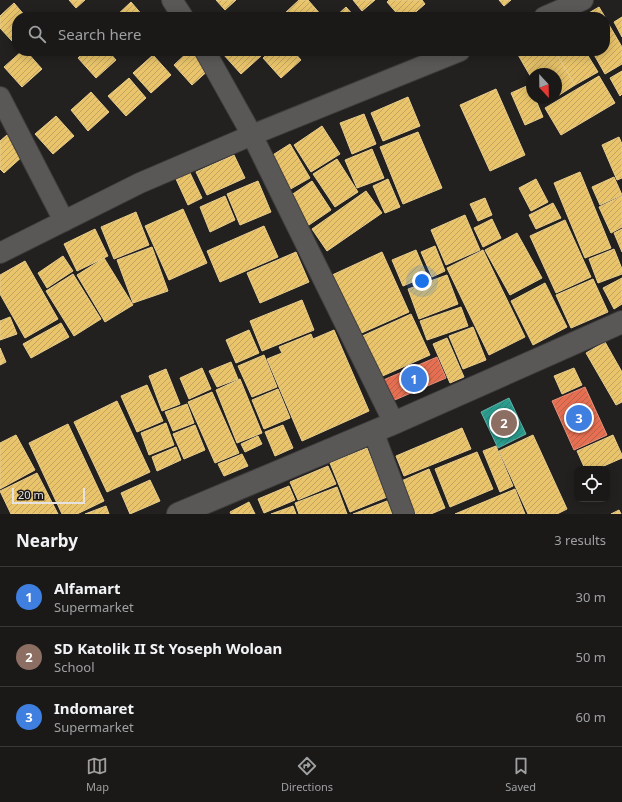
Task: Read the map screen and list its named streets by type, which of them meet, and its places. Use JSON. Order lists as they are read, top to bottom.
{
  "scale_bar": "20 m",
  "north": "bottom",
  "page": {
    "search": "Search here",
    "pins": ["1", "3", "2"],
    "scale": "20 m",
    "heading": ["Nearby", "3 results"],
    "list": [
      {
        "mark": "1",
        "name": "Alfamart",
        "note": "Supermarket",
        "value": "30 m"
      },
      {
        "mark": "2",
        "name": "SD Katolik II St Yoseph Woloan",
        "note": "School",
        "value": "50 m"
      },
      {
        "mark": "3",
        "name": "Indomaret",
        "note": "Supermarket",
        "value": "60 m"
      }
    ],
    "nav": ["Map", "Directions", "Saved"]
  }
}
